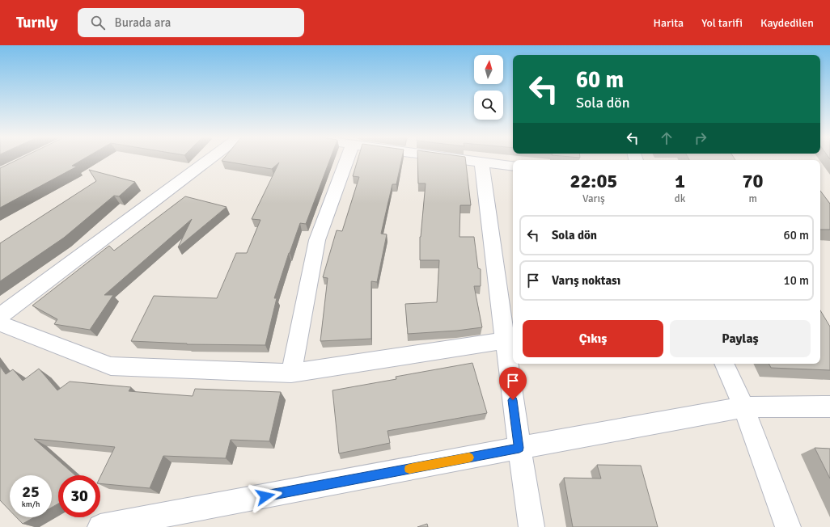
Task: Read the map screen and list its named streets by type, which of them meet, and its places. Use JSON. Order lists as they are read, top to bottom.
{
  "north": "top",
  "page": {
    "header": "Turnly",
    "search": "Burada ara",
    "nav": ["Harita", "Yol tarifi", "Kaydedilen"],
    "turn": ["60 m", "Sola dön"],
    "eta": [
      "22:05",
      "Varış",
      "1",
      "dk",
      "70",
      "m"
    ],
    "list": [
      {
        "name": "Sola dön",
        "value": "60 m"
      },
      {
        "name": "Varış noktası",
        "value": "10 m"
      }
    ],
    "buttons": ["Çıkış", "Paylaş"],
    "speed": "25 km/h",
    "limit": "30"
  }
}
